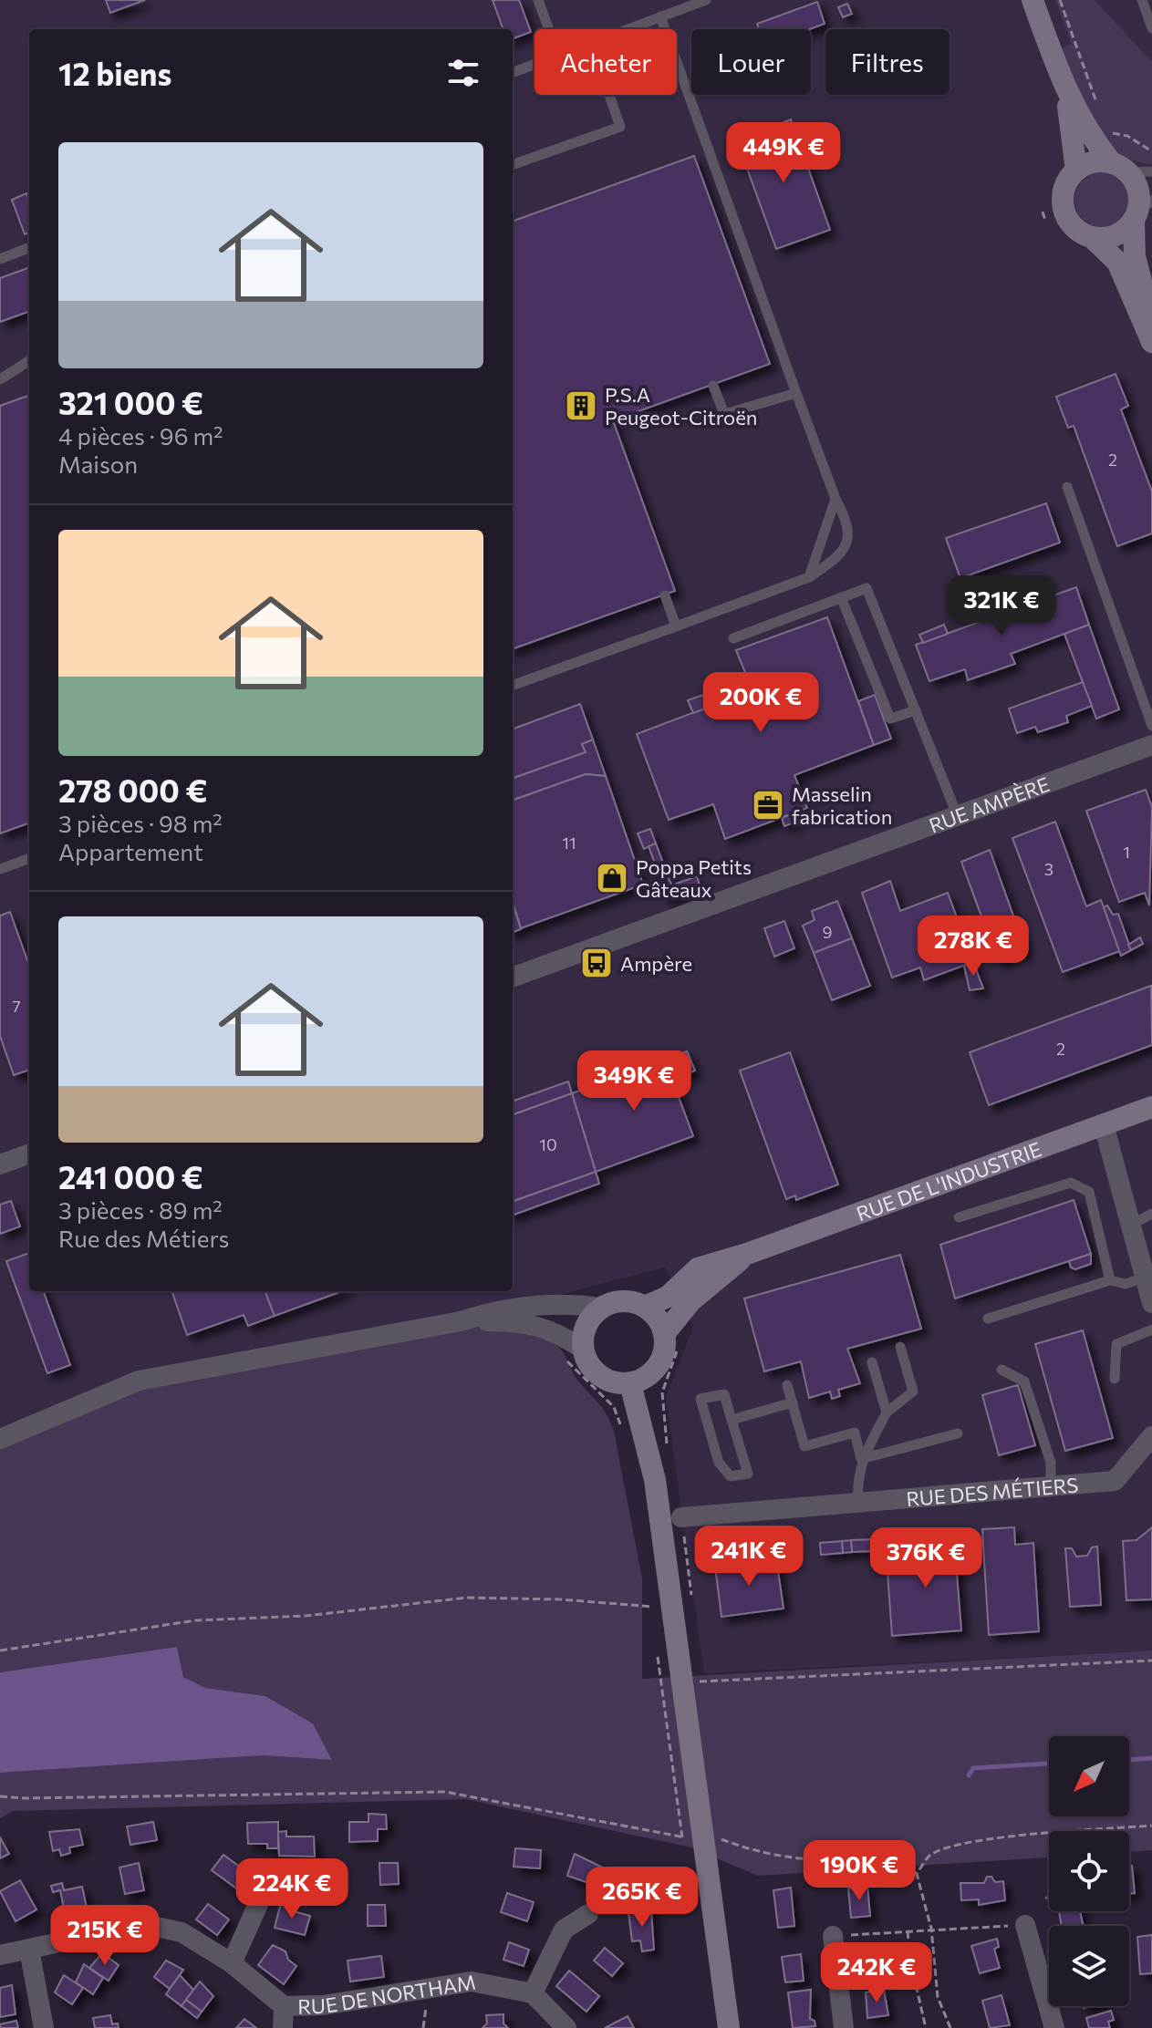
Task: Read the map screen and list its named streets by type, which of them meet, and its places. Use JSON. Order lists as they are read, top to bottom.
{
  "streets": {
    "street": [
      "RUE AMPÈRE",
      "RUE DE L'INDUSTRIE",
      "RUE DES MÉTIERS",
      "RUE DE NORTHAM"
    ]
  },
  "places": {
    "building": ["P.S.A Peugeot-Citroën"],
    "office": ["Masselin fabrication"],
    "shop": ["Poppa Petits Gâteaux"],
    "bus stop": ["Ampère"]
  },
  "house_numbers": [
    "2",
    "11",
    "1",
    "3",
    "9",
    "7",
    "2",
    "10"
  ],
  "north": "bottom left",
  "page": {
    "chip": ["Acheter", "Louer", "Filtres"],
    "heading": "12 biens",
    "list": [
      {
        "name": "321 000 €",
        "note": "4 pièces · 96 m² · Maison"
      },
      {
        "name": "278 000 €",
        "note": "3 pièces · 98 m² · Appartement"
      },
      {
        "name": "241 000 €",
        "note": "3 pièces · 89 m² · Rue des Métiers"
      }
    ],
    "price": [
      "449K €",
      "321K €",
      "200K €",
      "278K €",
      "349K €",
      "241K €",
      "376K €",
      "190K €",
      "224K €",
      "265K €",
      "215K €",
      "242K €"
    ]
  }
}
